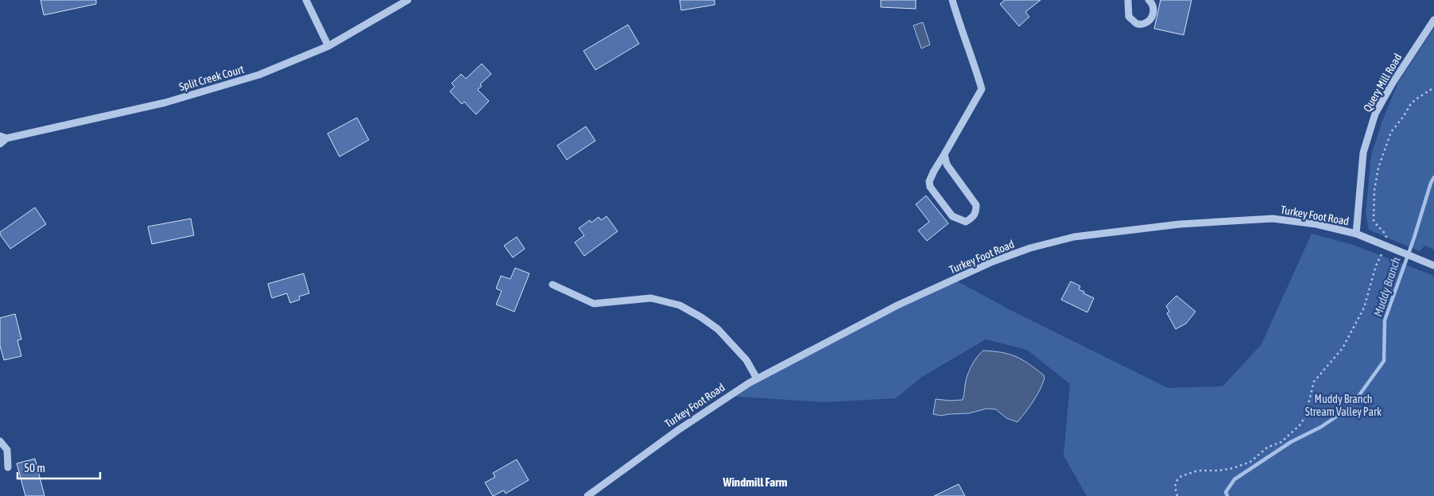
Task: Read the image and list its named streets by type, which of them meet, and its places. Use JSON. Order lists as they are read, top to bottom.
{
  "streets": {
    "street": ["Split Creek Court", "Query Mill Road", "Turkey Foot Road"]
  },
  "crossings": [
    ["Query Mill Road", "Turkey Foot Road"]
  ],
  "districts": ["Windmill Farm"],
  "water": ["Muddy Branch"],
  "parks": ["Muddy Branch Stream Valley Park"],
  "scale_bar": "50 m"
}
